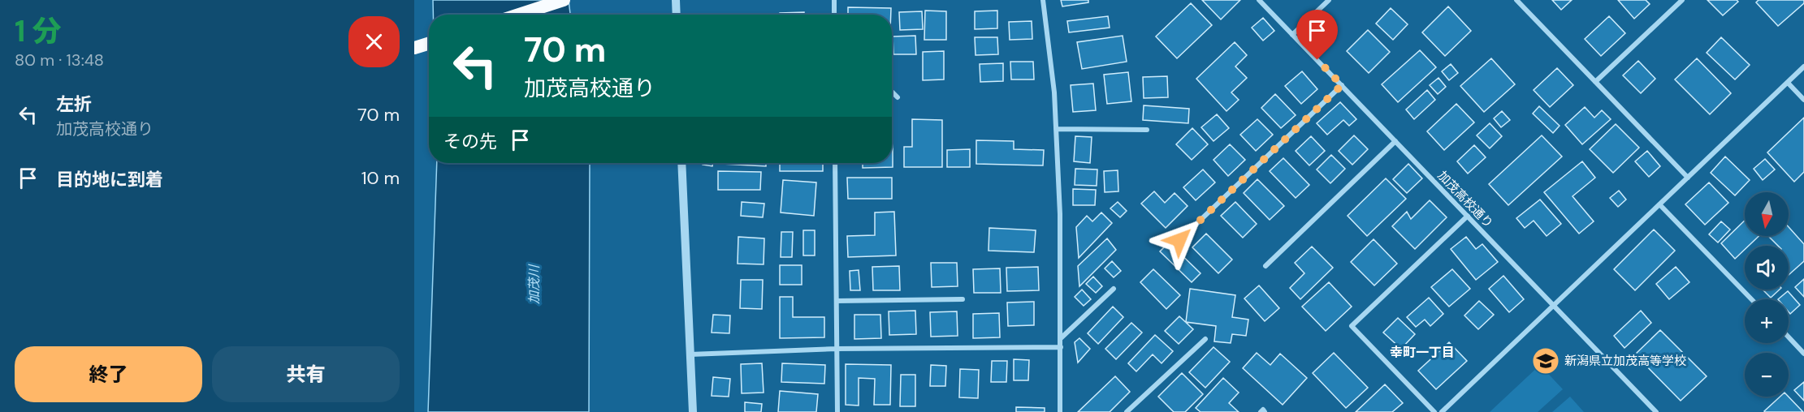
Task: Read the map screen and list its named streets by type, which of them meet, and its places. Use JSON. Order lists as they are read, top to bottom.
{
  "streets": {
    "street": ["加茂高校通り"]
  },
  "districts": ["幸町一丁目"],
  "water": ["加茂川"],
  "places": {
    "school or university": ["新潟県立加茂高等学校"]
  },
  "north": "bottom",
  "page": {
    "heading": ["1 分", "80 m · 13:48"],
    "turn": ["70 m", "加茂高校通り"],
    "list": [
      {
        "name": "左折",
        "note": "加茂高校通り",
        "value": "70 m"
      },
      {
        "name": "目的地に到着",
        "value": "10 m"
      }
    ],
    "then": "その先",
    "map_buttons": ["+", "−"],
    "buttons": ["終了", "共有"]
  }
}
